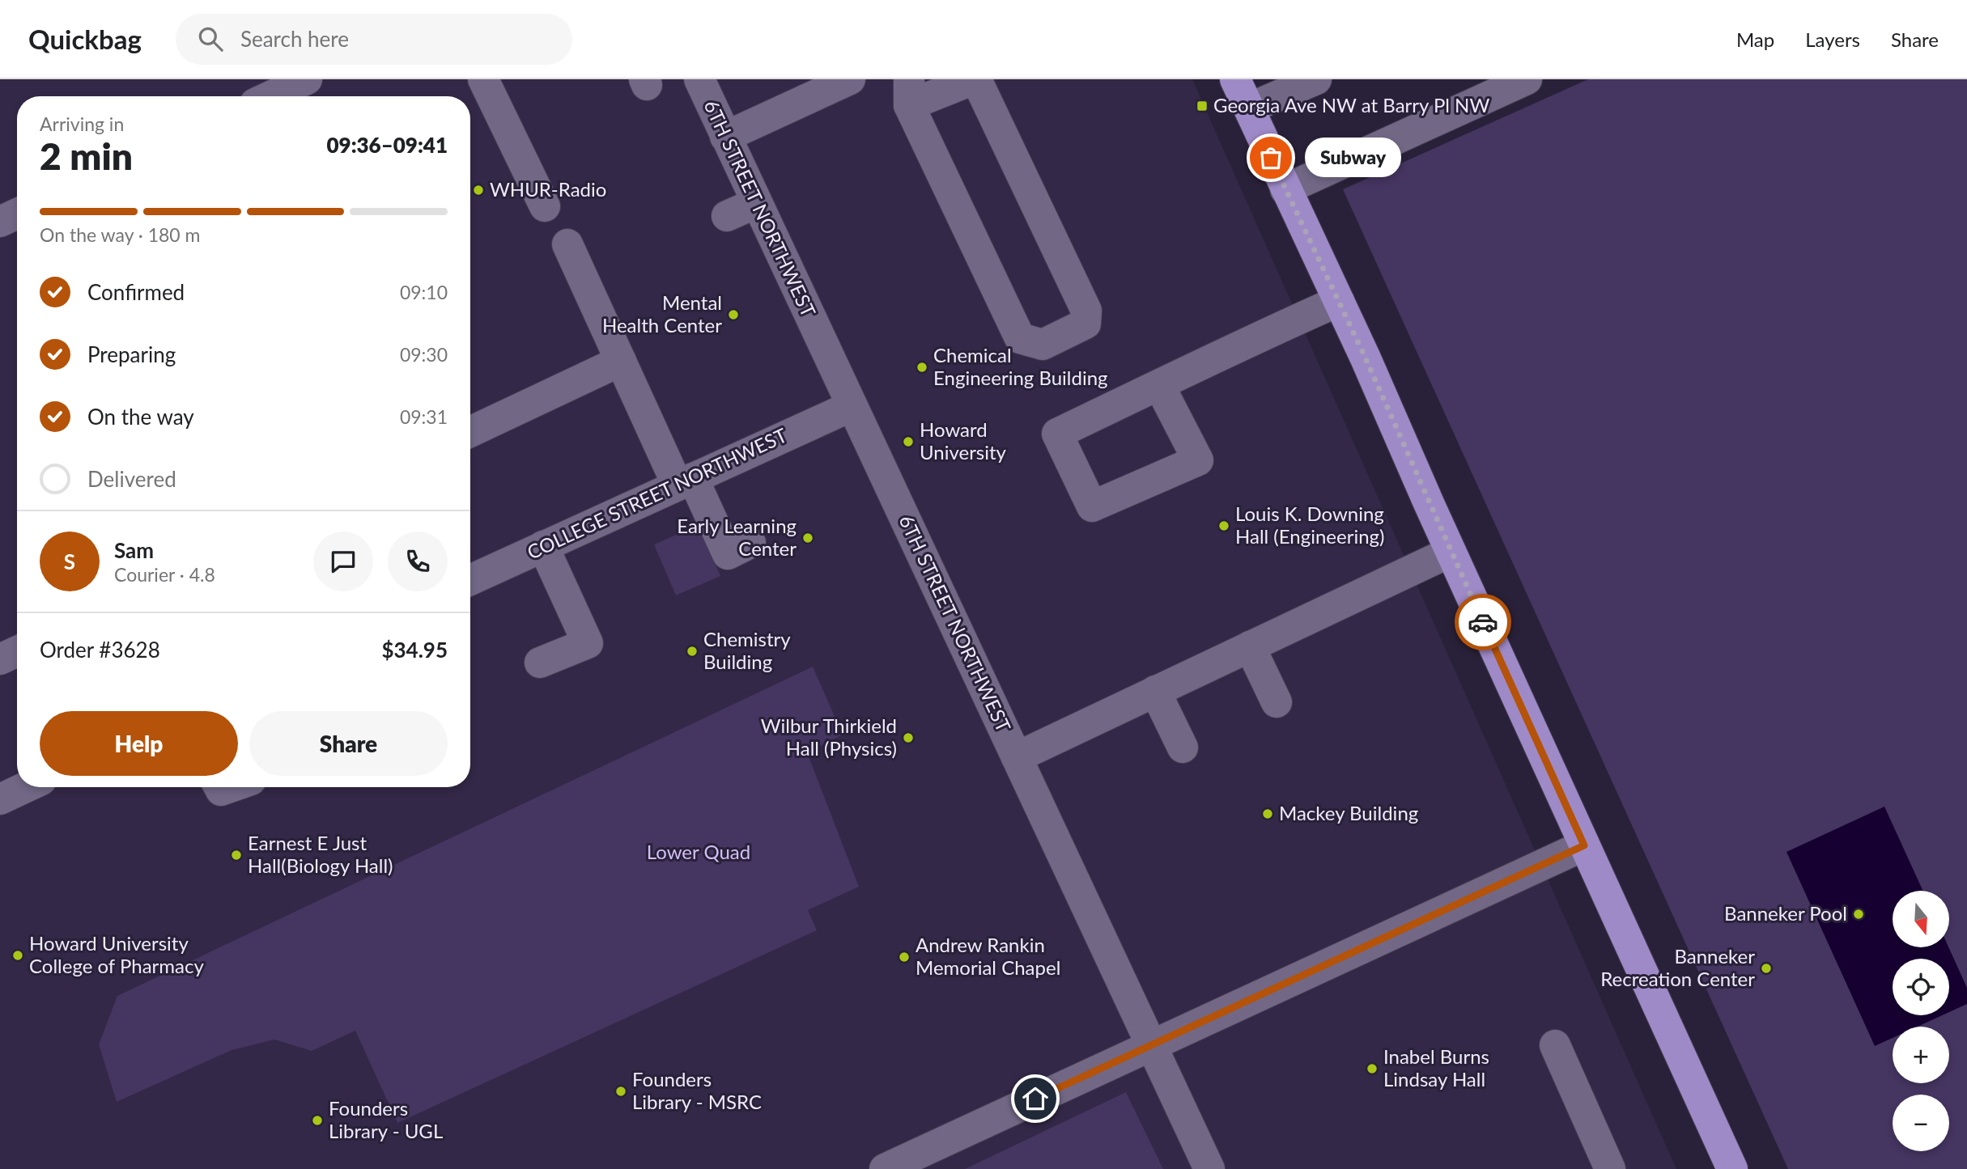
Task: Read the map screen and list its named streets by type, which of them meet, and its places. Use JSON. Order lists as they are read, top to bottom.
{
  "streets": {
    "street": ["6TH STREET NORTHWEST", "COLLEGE STREET NORTHWEST"]
  },
  "crossings": [
    ["6TH STREET NORTHWEST", "COLLEGE STREET NORTHWEST"]
  ],
  "parks": ["Lower Quad"],
  "places": {
    "transit": ["Georgia Ave NW at Barry Pl NW"],
    "other": [
      "Subway",
      "WHUR-Radio",
      "Mental Health Center",
      "Chemical Engineering Building",
      "Howard University",
      "Louis K. Downing Hall (Engineering)",
      "Early Learning Center",
      "Chemistry Building",
      "Wilbur Thirkield Hall (Physics)",
      "Mackey Building",
      "Earnest E Just Hall(Biology Hall)",
      "Banneker Pool",
      "Howard University College of Pharmacy",
      "Andrew Rankin Memorial Chapel",
      "Banneker Recreation Center",
      "Inabel Burns Lindsay Hall",
      "Founders Library - MSRC",
      "Founders Library - UGL"
    ]
  },
  "north": "bottom",
  "page": {
    "header": "Quickbag",
    "search": "Search here",
    "nav": ["Map", "Layers", "Share"],
    "heading": ["2 min", "Arriving in", "09:36–09:41"],
    "panel": [
      "Sam",
      "Courier · 4.8",
      "Order #3628",
      "$34.95"
    ],
    "bubble": "Subway",
    "bar": "On the way · 180 m",
    "list": [
      ["Confirmed", "09:10"],
      ["Preparing", "09:30"],
      ["On the way", "09:31"],
      "Delivered"
    ],
    "round": "S",
    "buttons": ["Help", "Share"],
    "map_buttons": ["+", "−"]
  }
}
